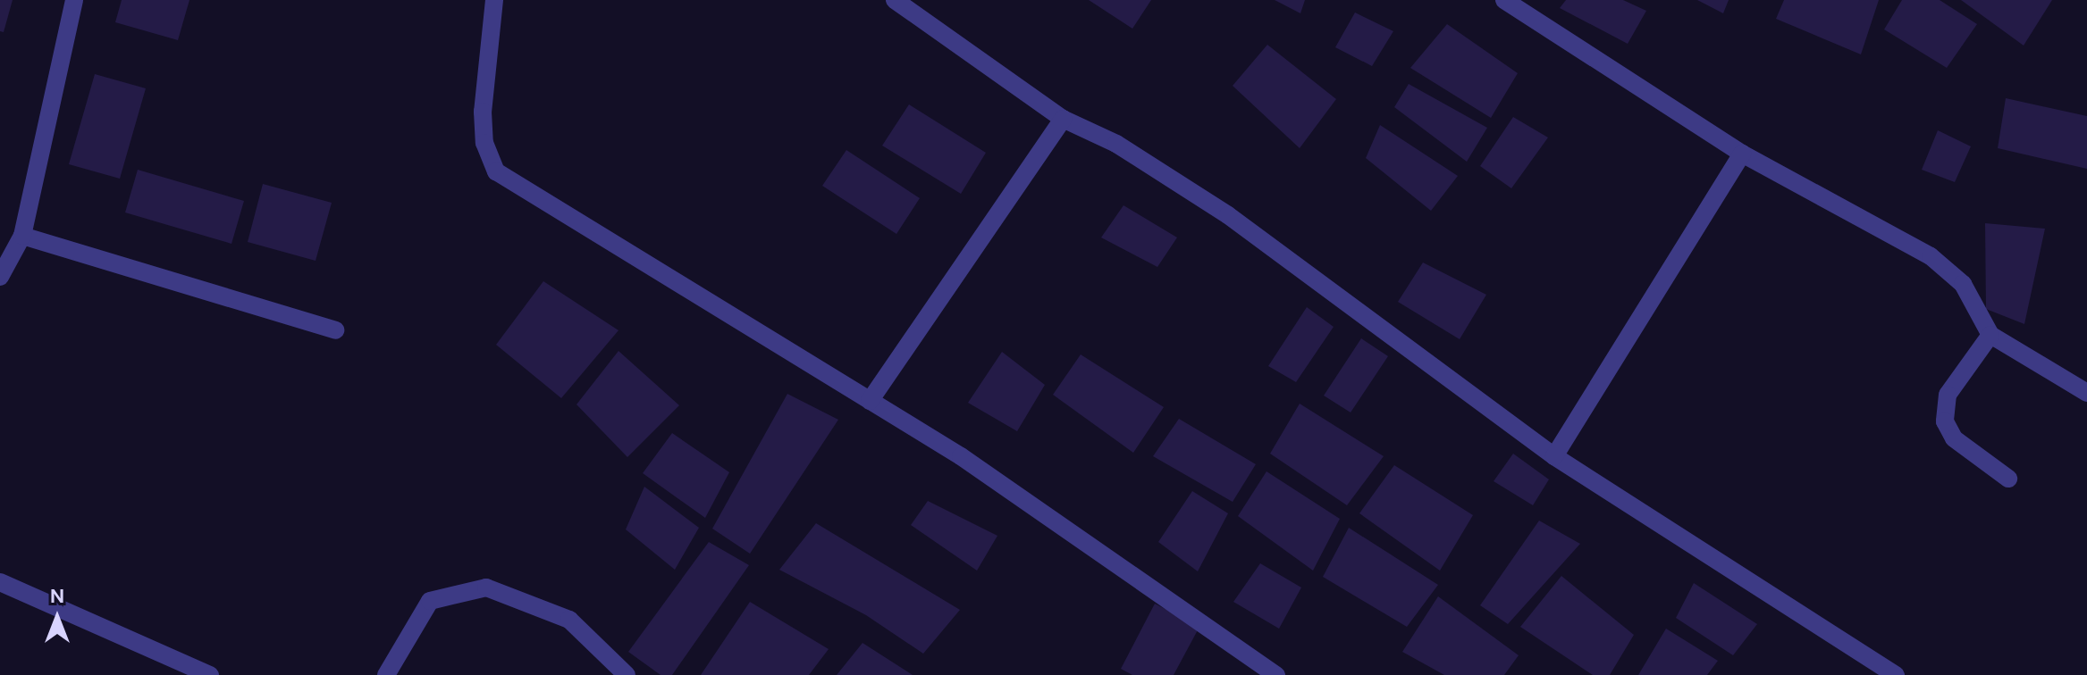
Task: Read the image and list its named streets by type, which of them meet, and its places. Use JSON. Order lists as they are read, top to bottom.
{
  "north": "top"
}
